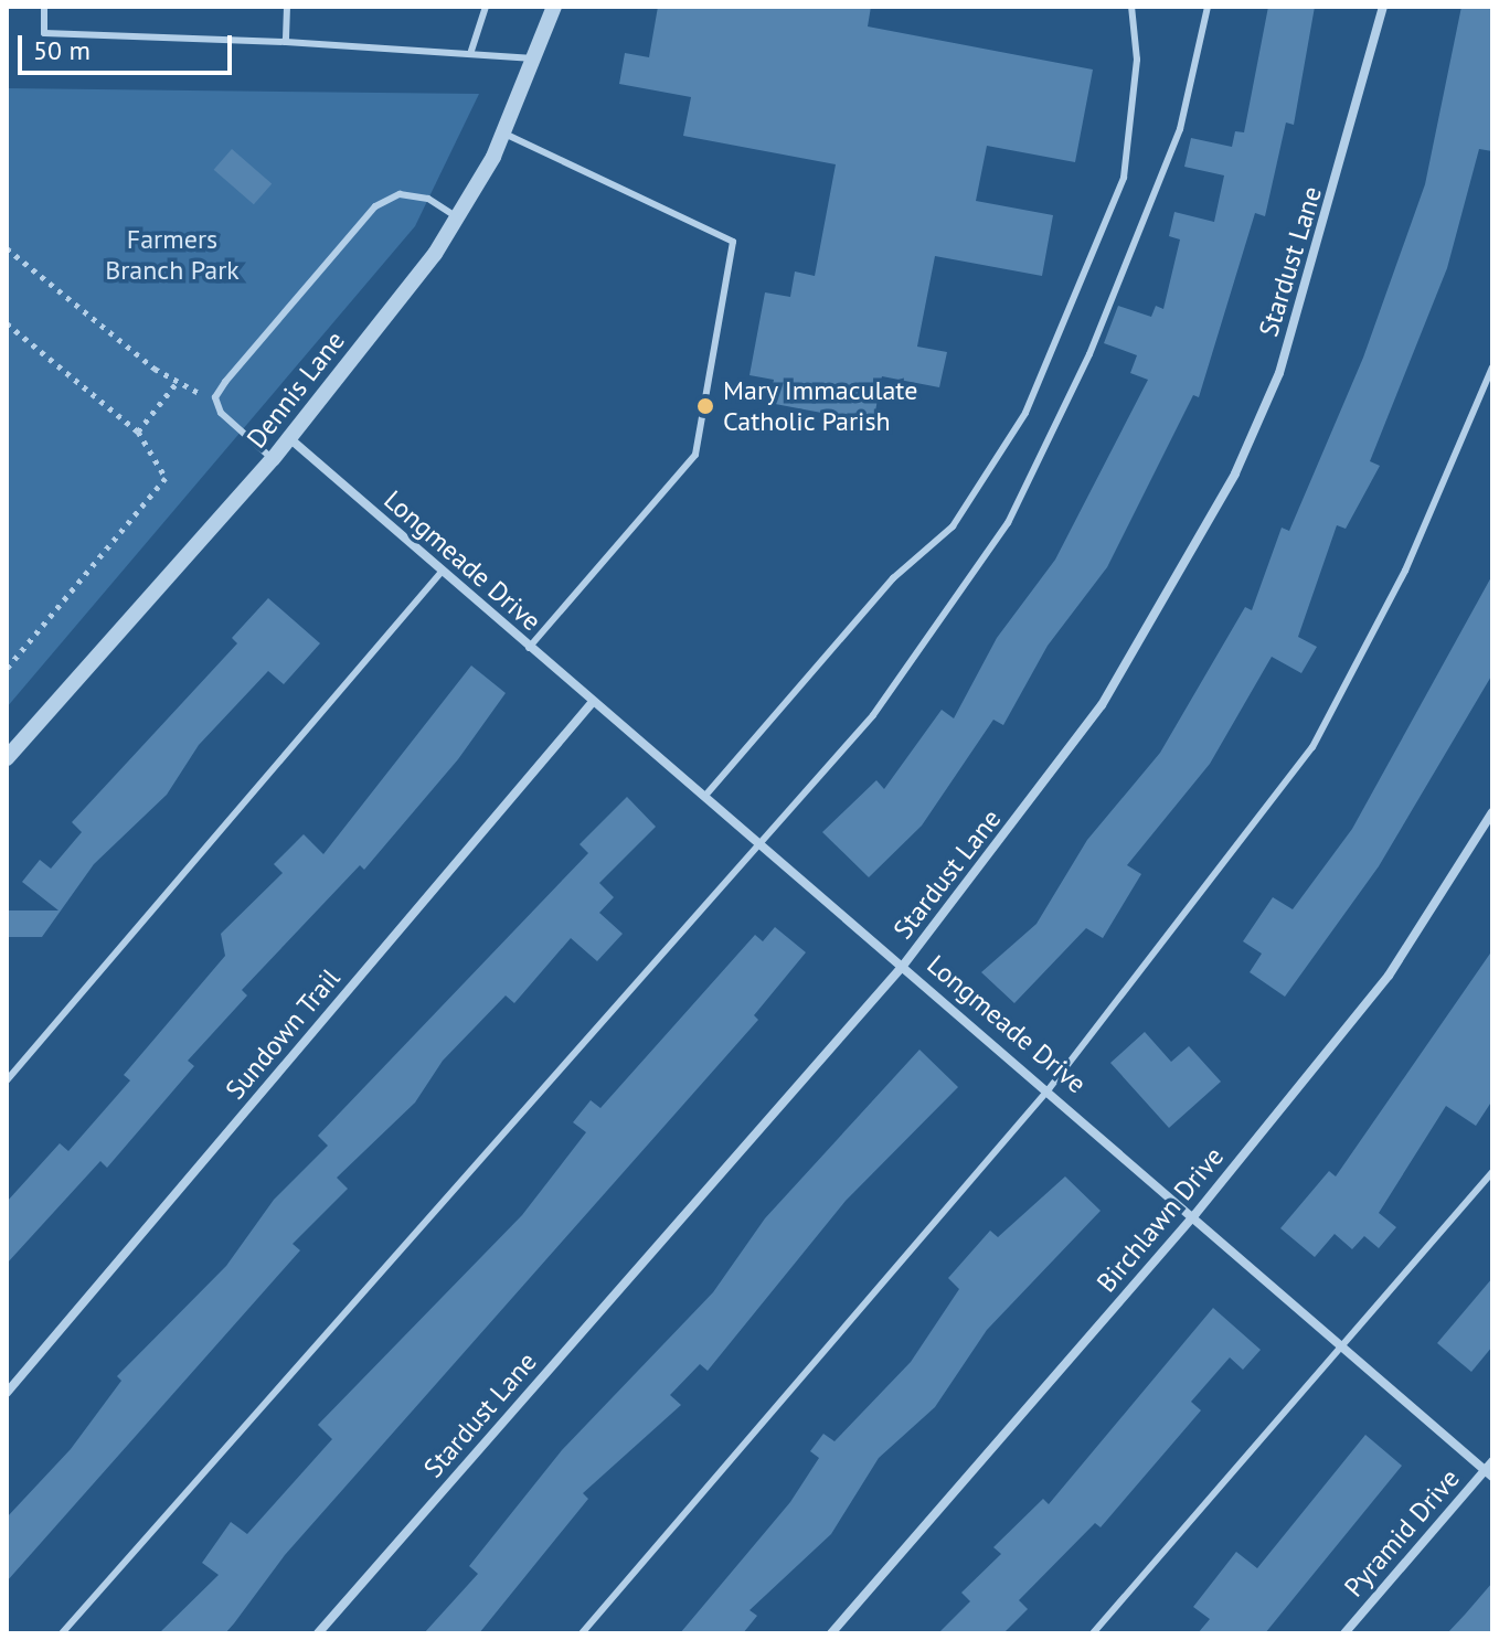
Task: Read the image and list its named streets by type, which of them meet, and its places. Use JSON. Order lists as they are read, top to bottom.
{
  "streets": {
    "street": [
      "Stardust Lane",
      "Dennis Lane",
      "Longmeade Drive",
      "Sundown Trail",
      "Birchlawn Drive",
      "Pyramid Drive"
    ]
  },
  "crossings": [
    ["Stardust Lane", "Longmeade Drive"],
    ["Dennis Lane", "Longmeade Drive"],
    ["Longmeade Drive", "Sundown Trail"],
    ["Longmeade Drive", "Birchlawn Drive"],
    ["Longmeade Drive", "Pyramid Drive"]
  ],
  "parks": ["Farmers Branch Park"],
  "places": ["Mary Immaculate Catholic Parish"],
  "scale_bar": "50 m"
}
